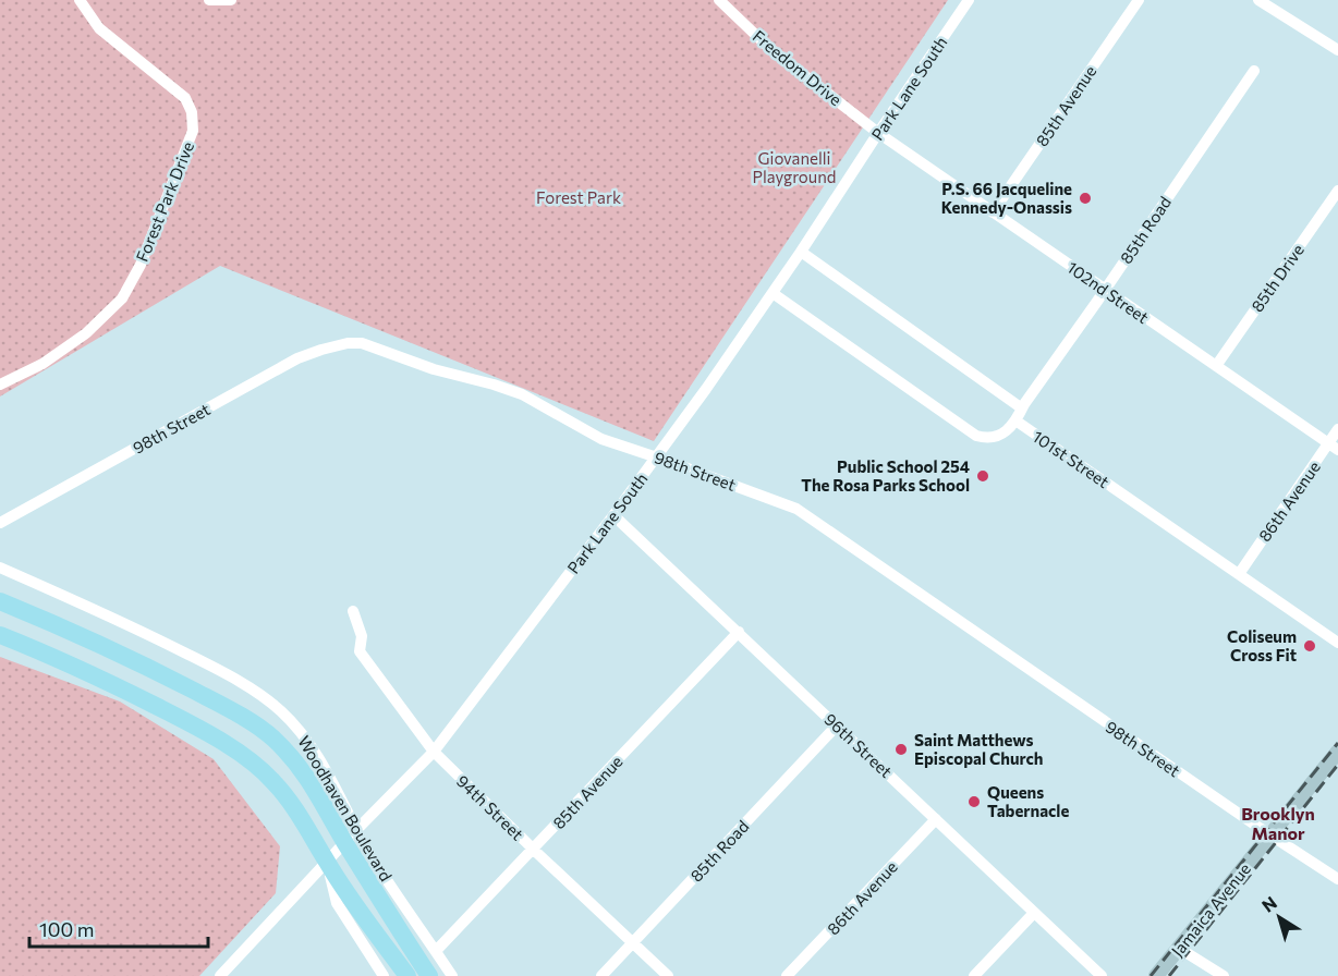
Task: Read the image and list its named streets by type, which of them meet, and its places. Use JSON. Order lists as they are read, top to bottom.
{
  "streets": {
    "main road": ["Woodhaven Boulevard", "Jamaica Avenue"],
    "street": [
      "Freedom Drive",
      "Park Lane South",
      "85th Avenue",
      "Forest Park Drive",
      "85th Road",
      "85th Drive",
      "102nd Street",
      "98th Street",
      "101st Street",
      "86th Avenue",
      "96th Street",
      "94th Street"
    ]
  },
  "crossings": [
    ["Freedom Drive", "Park Lane South"],
    ["Freedom Drive", "102nd Street"],
    ["Park Lane South", "102nd Street"],
    ["Park Lane South", "98th Street"],
    ["Park Lane South", "101st Street"],
    ["Park Lane South", "96th Street"],
    ["Park Lane South", "94th Street"],
    ["Park Lane South", "Woodhaven Boulevard"],
    ["85th Avenue", "102nd Street"],
    ["85th Avenue", "96th Street"],
    ["85th Avenue", "94th Street"],
    ["85th Avenue", "Woodhaven Boulevard"],
    ["85th Road", "102nd Street"],
    ["85th Road", "101st Street"],
    ["85th Road", "96th Street"],
    ["85th Road", "94th Street"],
    ["85th Drive", "102nd Street"],
    ["102nd Street", "86th Avenue"],
    ["98th Street", "Jamaica Avenue"],
    ["101st Street", "86th Avenue"],
    ["86th Avenue", "96th Street"]
  ],
  "districts": ["Brooklyn Manor"],
  "parks": ["Giovanelli Playground", "Forest Park"],
  "places": [
    "P.S. 66 Jacqueline Kennedy-Onassis",
    "Public School 254 The Rosa Parks School",
    "Coliseum Cross Fit",
    "Saint Matthews Episcopal Church",
    "Queens Tabernacle"
  ],
  "scale_bar": "100 m",
  "north": "top left"
}
